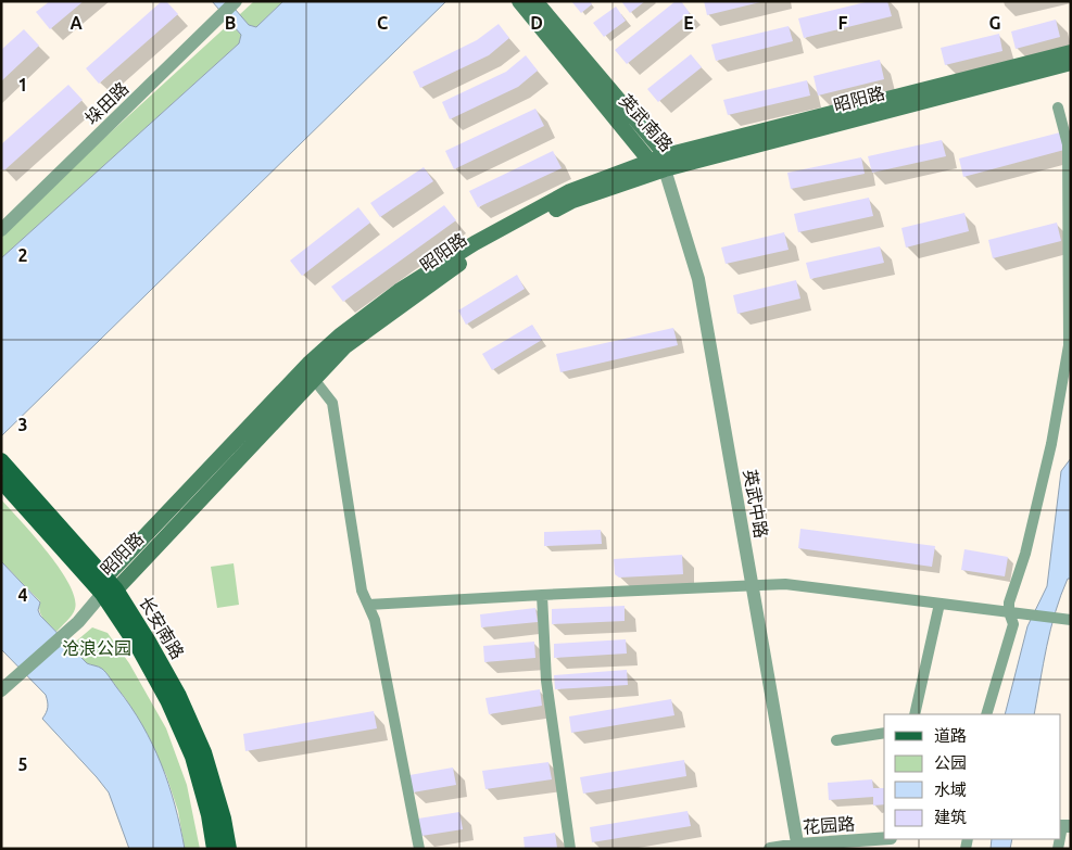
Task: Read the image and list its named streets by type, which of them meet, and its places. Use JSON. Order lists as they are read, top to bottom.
{
  "streets": {
    "main road": ["昭阳路", "英武南路", "长安南路"],
    "street": ["垛田路", "英武中路", "花园路"]
  },
  "crossings": [
    ["昭阳路", "英武南路"],
    ["昭阳路", "英武中路"],
    ["昭阳路", "长安南路"],
    ["英武南路", "英武中路"],
    ["英武中路", "花园路"]
  ],
  "parks": ["沧浪公园"],
  "legend": [
    "道路",
    "公园",
    "水域",
    "建筑"
  ],
  "grid": {
    "columns": [
      "A",
      "B",
      "C",
      "D",
      "E",
      "F",
      "G"
    ],
    "rows": [
      "1",
      "2",
      "3",
      "4",
      "5"
    ]
  }
}
